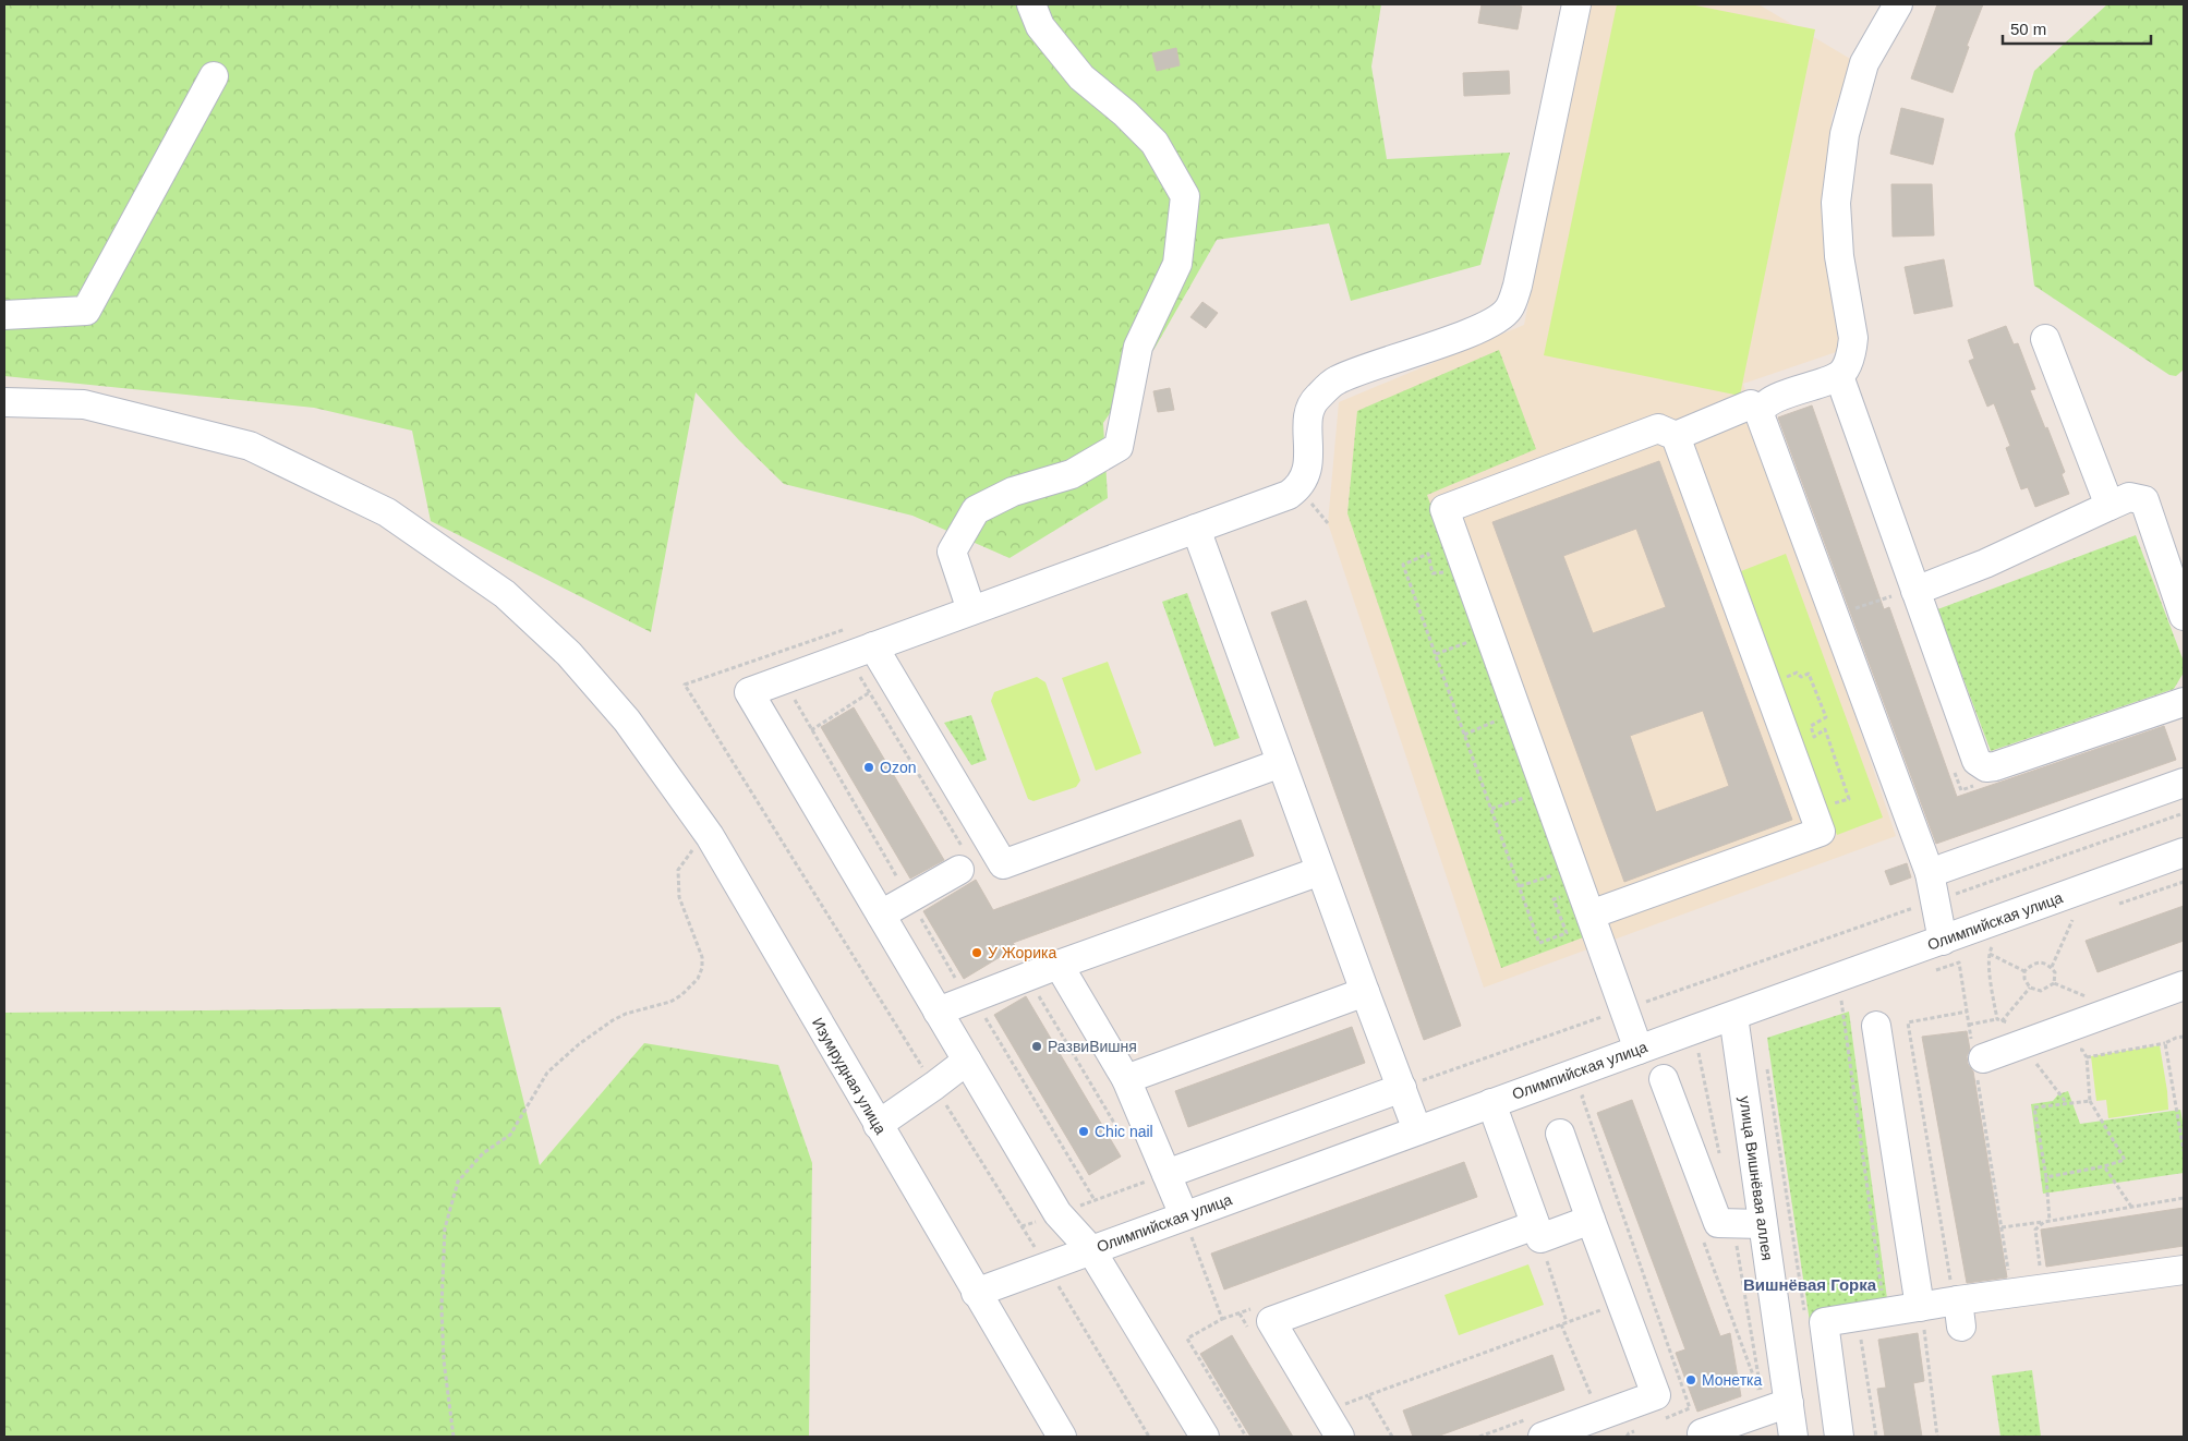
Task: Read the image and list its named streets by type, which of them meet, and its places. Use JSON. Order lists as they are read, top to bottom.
{
  "streets": {
    "street": ["Олимпийская улица", "Изумрудная улица", "улица Вишнёвая аллея"]
  },
  "crossings": [
    ["Олимпийская улица", "Изумрудная улица"],
    ["Олимпийская улица", "улица Вишнёвая аллея"]
  ],
  "districts": ["Вишнёвая Горка"],
  "places": [
    "Ozon",
    "У Жорика",
    "РазвиВишня",
    "Chic nail",
    "Монетка"
  ],
  "scale_bar": "50 m"
}
